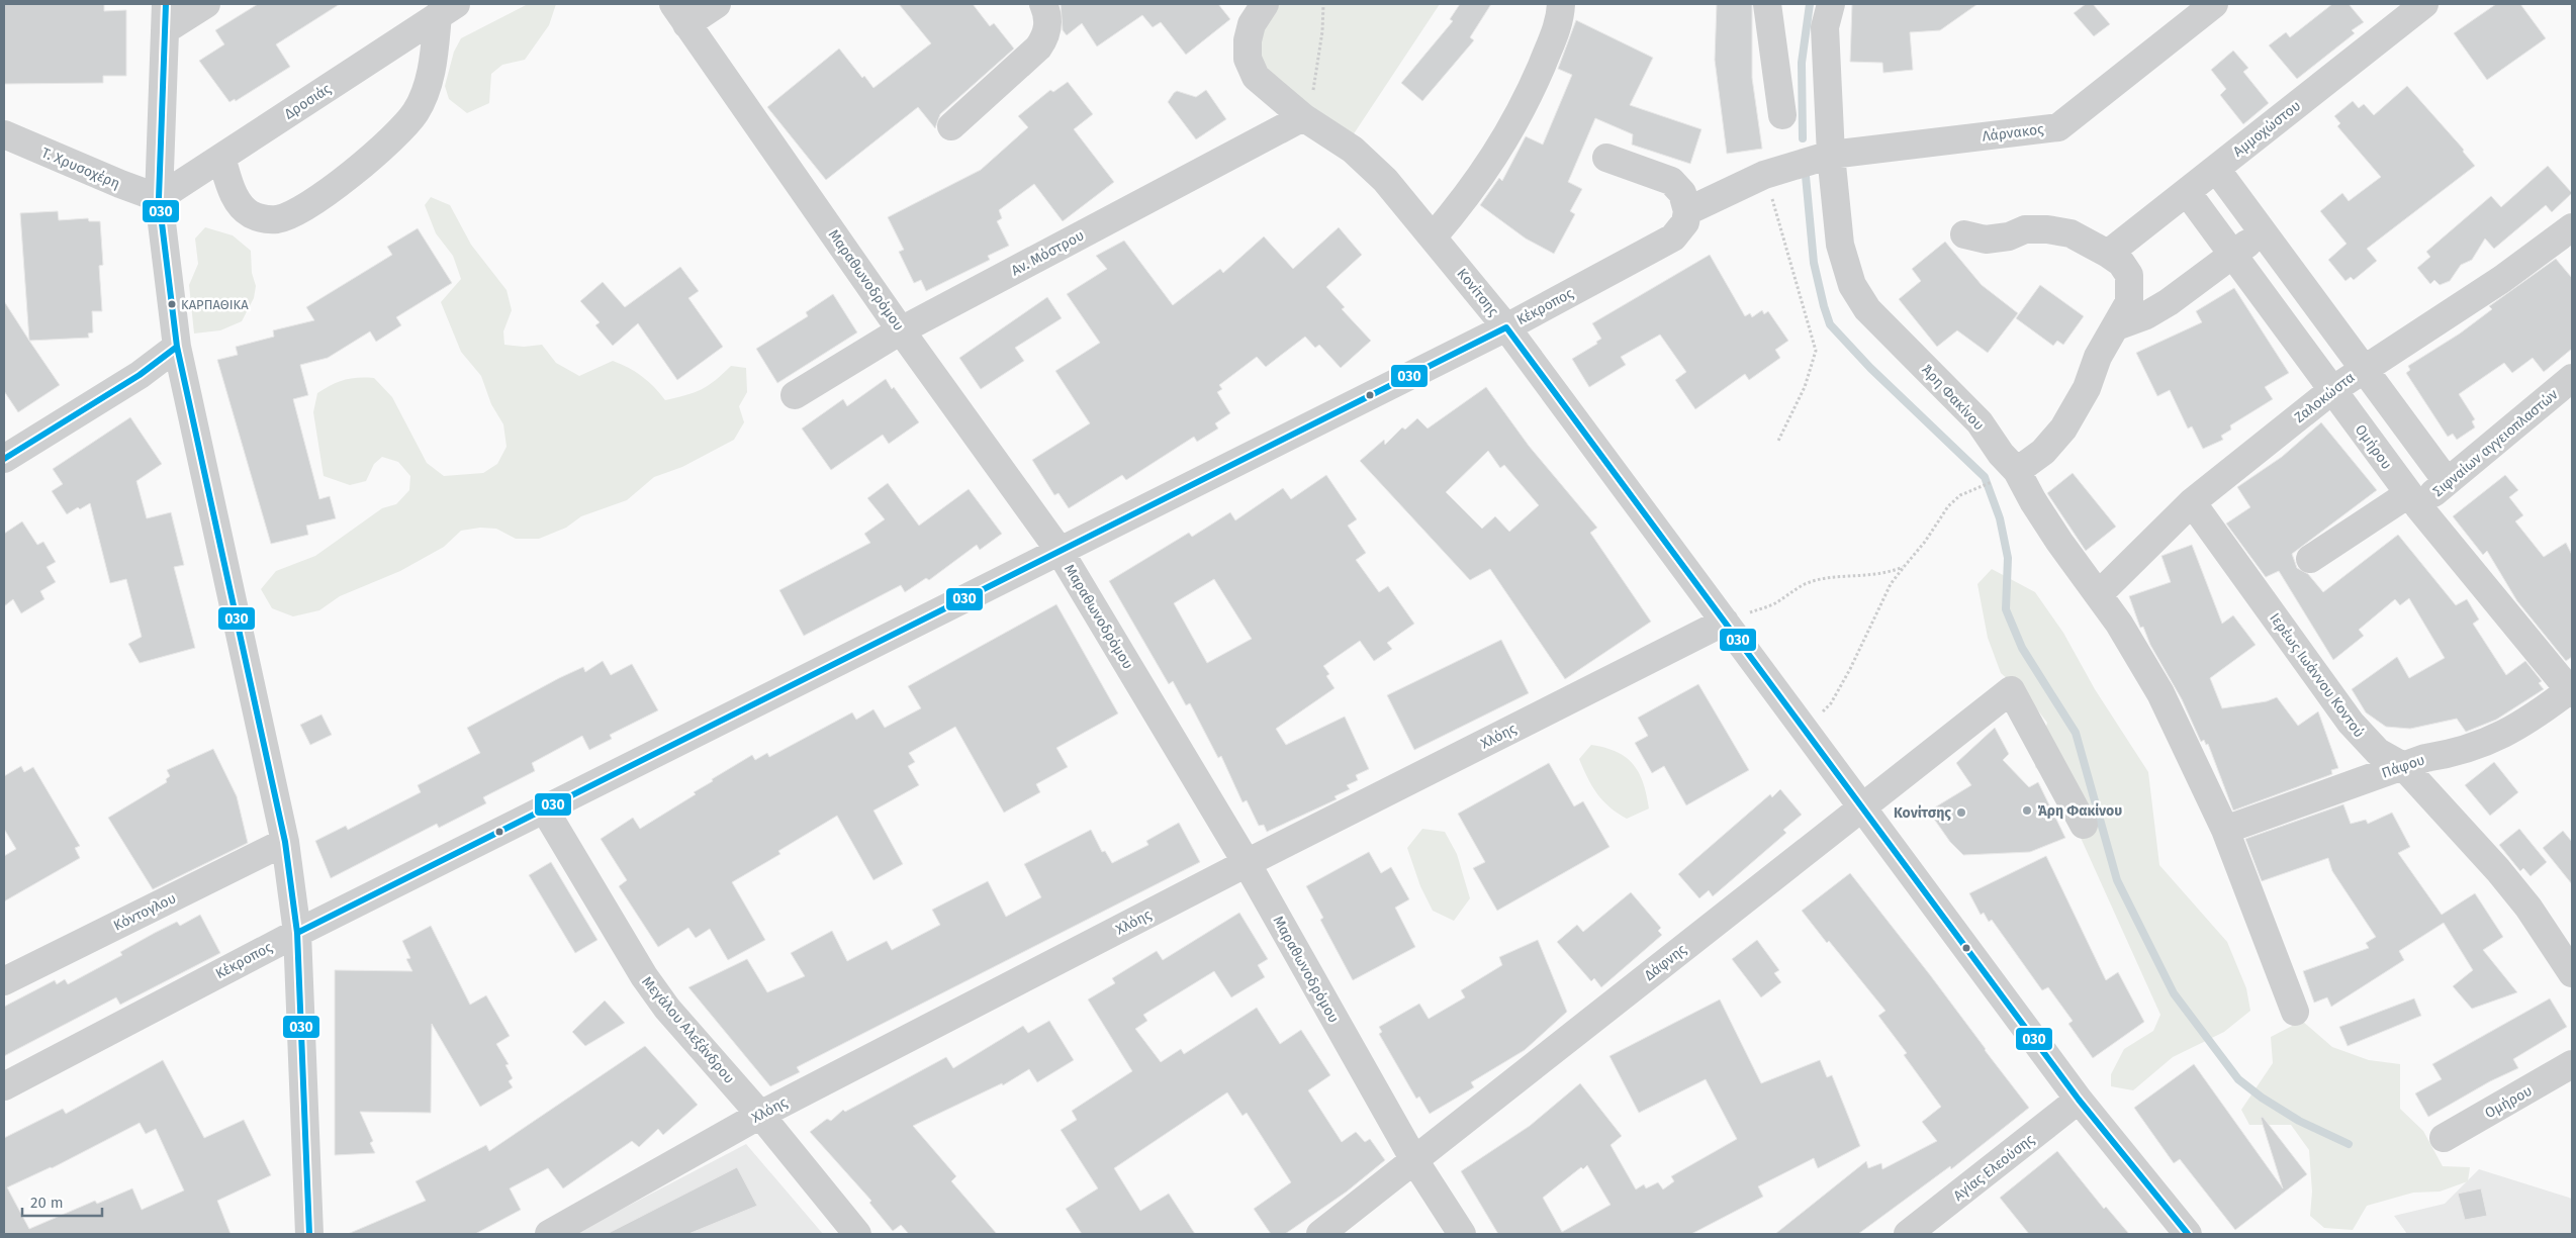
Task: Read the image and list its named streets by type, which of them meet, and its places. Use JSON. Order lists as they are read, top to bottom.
{
  "streets": {
    "street": [
      "Δροσιάς",
      "Αμμοχώστου",
      "Λάρνακος",
      "Τ. Χρυσοχέρη",
      "Αν. Μόστρου",
      "Μαραθωνοδρόμου",
      "Κονίτσης",
      "Κέκροπος",
      "Άρη Φακίνου",
      "Ζαλοκώστα",
      "Σιφναίων αγγειοπλαστών",
      "Ομήρου",
      "Ιερέως Ιωάννου Κοντού",
      "Χλόης",
      "Πάφου",
      "Κόντογλου",
      "Δάφνης",
      "Μεγάλου Αλεξάνδρου",
      "Αγίας Ελεούσης"
    ]
  },
  "crossings": [
    ["Δροσιάς", "Τ. Χρυσοχέρη"],
    ["Αμμοχώστου", "Ομήρου"],
    ["Λάρνακος", "Άρη Φακίνου"],
    ["Αν. Μόστρου", "Μαραθωνοδρόμου"],
    ["Αν. Μόστρου", "Κονίτσης"],
    ["Μαραθωνοδρόμου", "Κέκροπος"],
    ["Μαραθωνοδρόμου", "Χλόης"],
    ["Μαραθωνοδρόμου", "Δάφνης"],
    ["Κονίτσης", "Κέκροπος"],
    ["Κονίτσης", "Χλόης"],
    ["Κονίτσης", "Δάφνης"],
    ["Κονίτσης", "Αγίας Ελεούσης"],
    ["Κέκροπος", "Μεγάλου Αλεξάνδρου"],
    ["Άρη Φακίνου", "Ζαλοκώστα"],
    ["Άρη Φακίνου", "Πάφου"],
    ["Ζαλοκώστα", "Ομήρου"],
    ["Ζαλοκώστα", "Ιερέως Ιωάννου Κοντού"],
    ["Σιφναίων αγγειοπλαστών", "Ομήρου"],
    ["Ομήρου", "Πάφου"],
    ["Ιερέως Ιωάννου Κοντού", "Πάφου"],
    ["Χλόης", "Μεγάλου Αλεξάνδρου"]
  ],
  "places": ["ΚΑΡΠΑΘΙΚΑ", "Άρη Φακίνου", "Κονίτσης"],
  "lines": ["transit line 030"],
  "scale_bar": "20 m"
}
